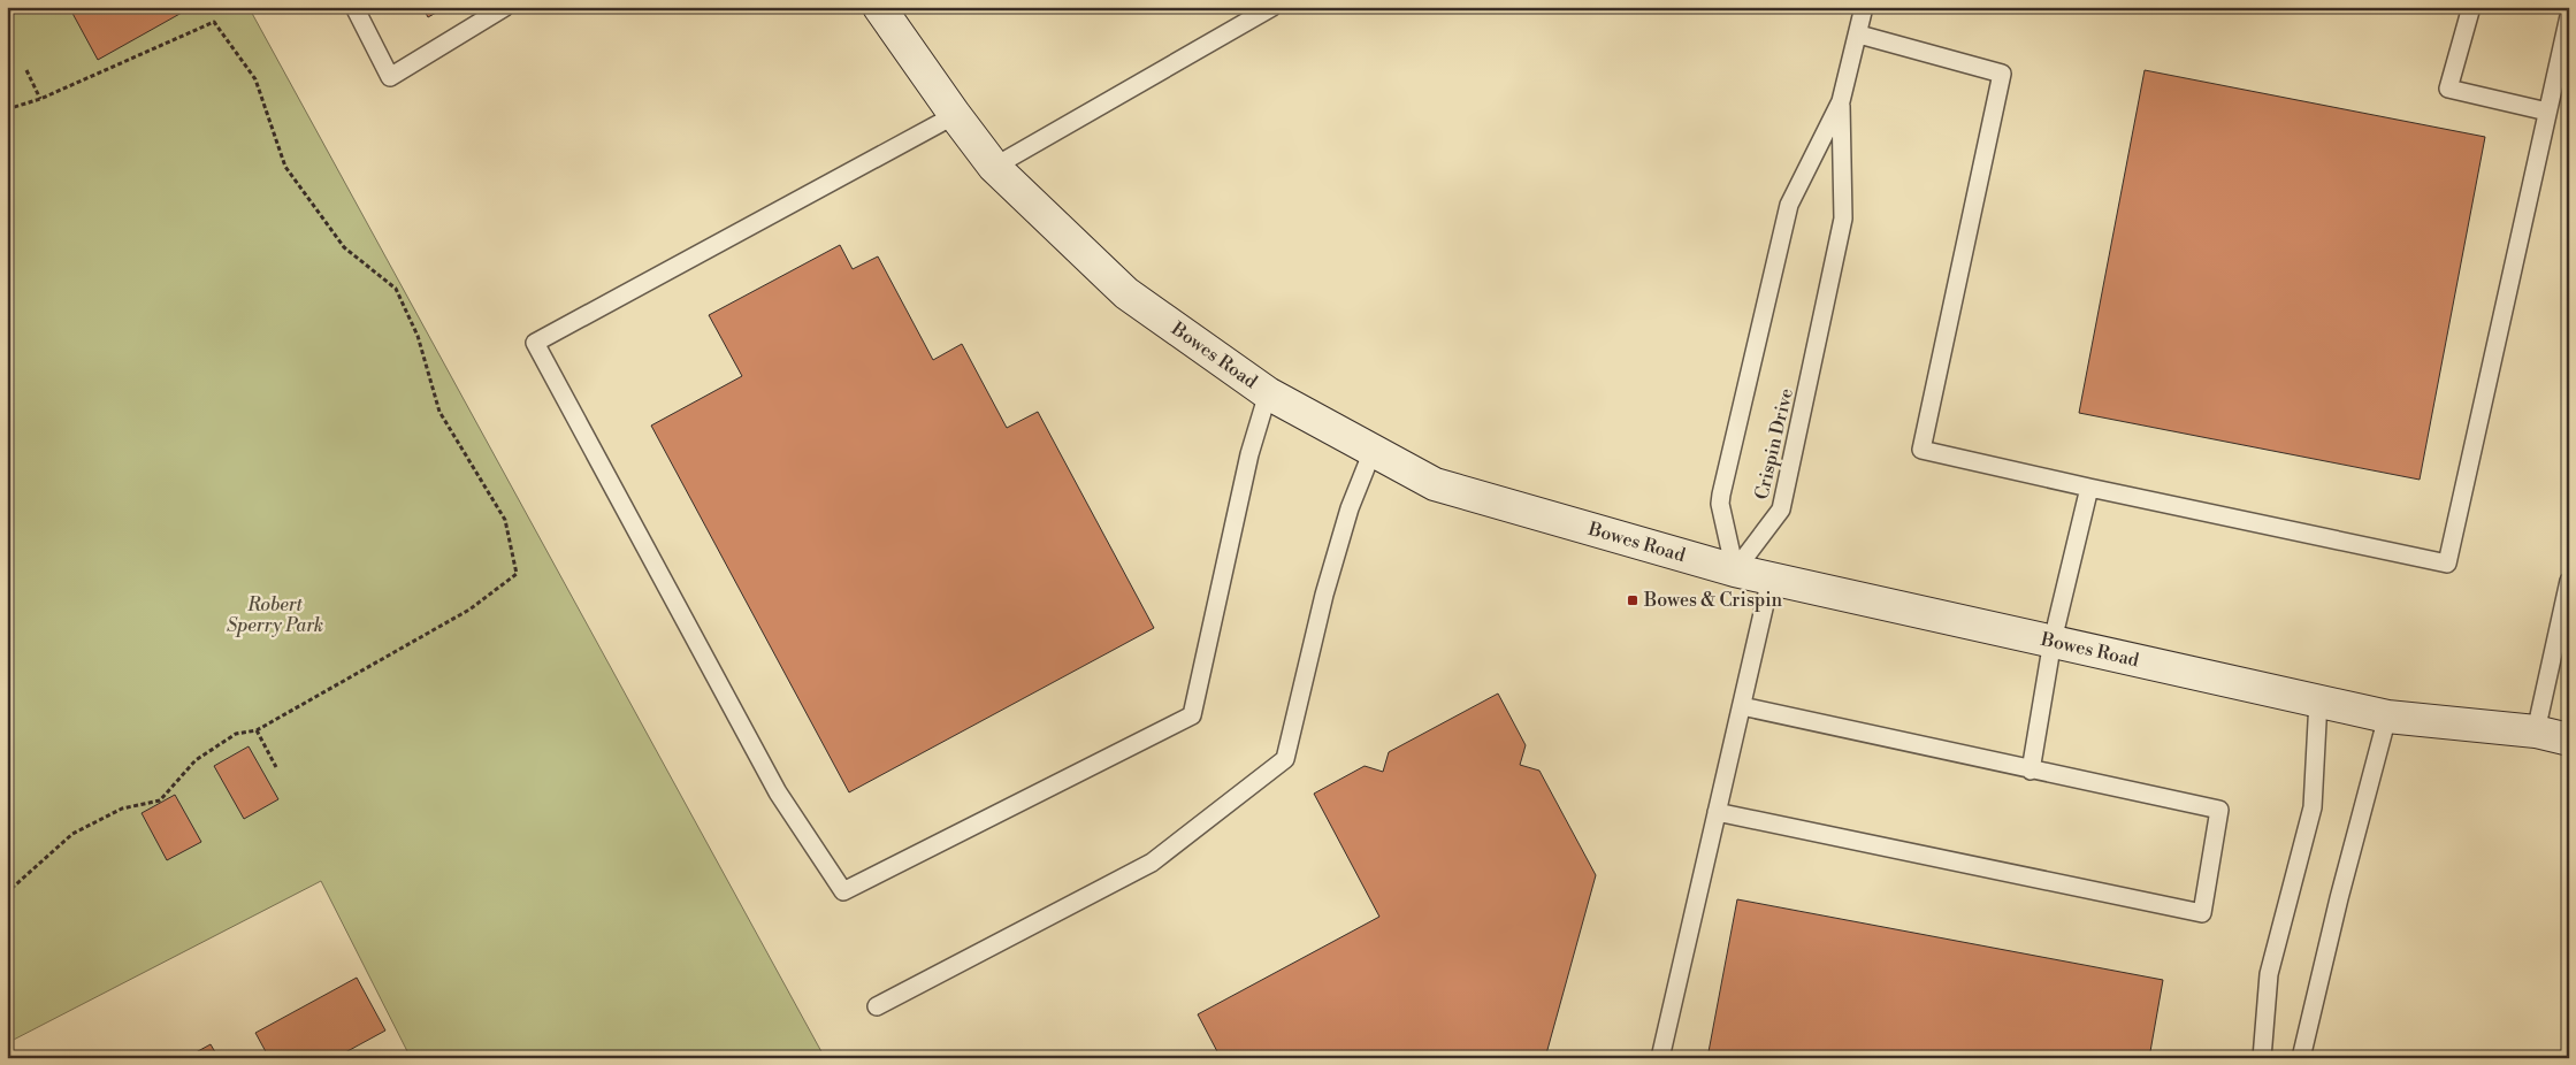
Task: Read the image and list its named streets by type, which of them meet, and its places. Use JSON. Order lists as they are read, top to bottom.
{
  "streets": {
    "main road": ["Bowes Road"],
    "lane": ["Crispin Drive"]
  },
  "crossings": [
    ["Bowes Road", "Crispin Drive"]
  ],
  "parks": ["Robert Sperry Park"],
  "places": {
    "transit": ["Bowes & Crispin"]
  }
}
